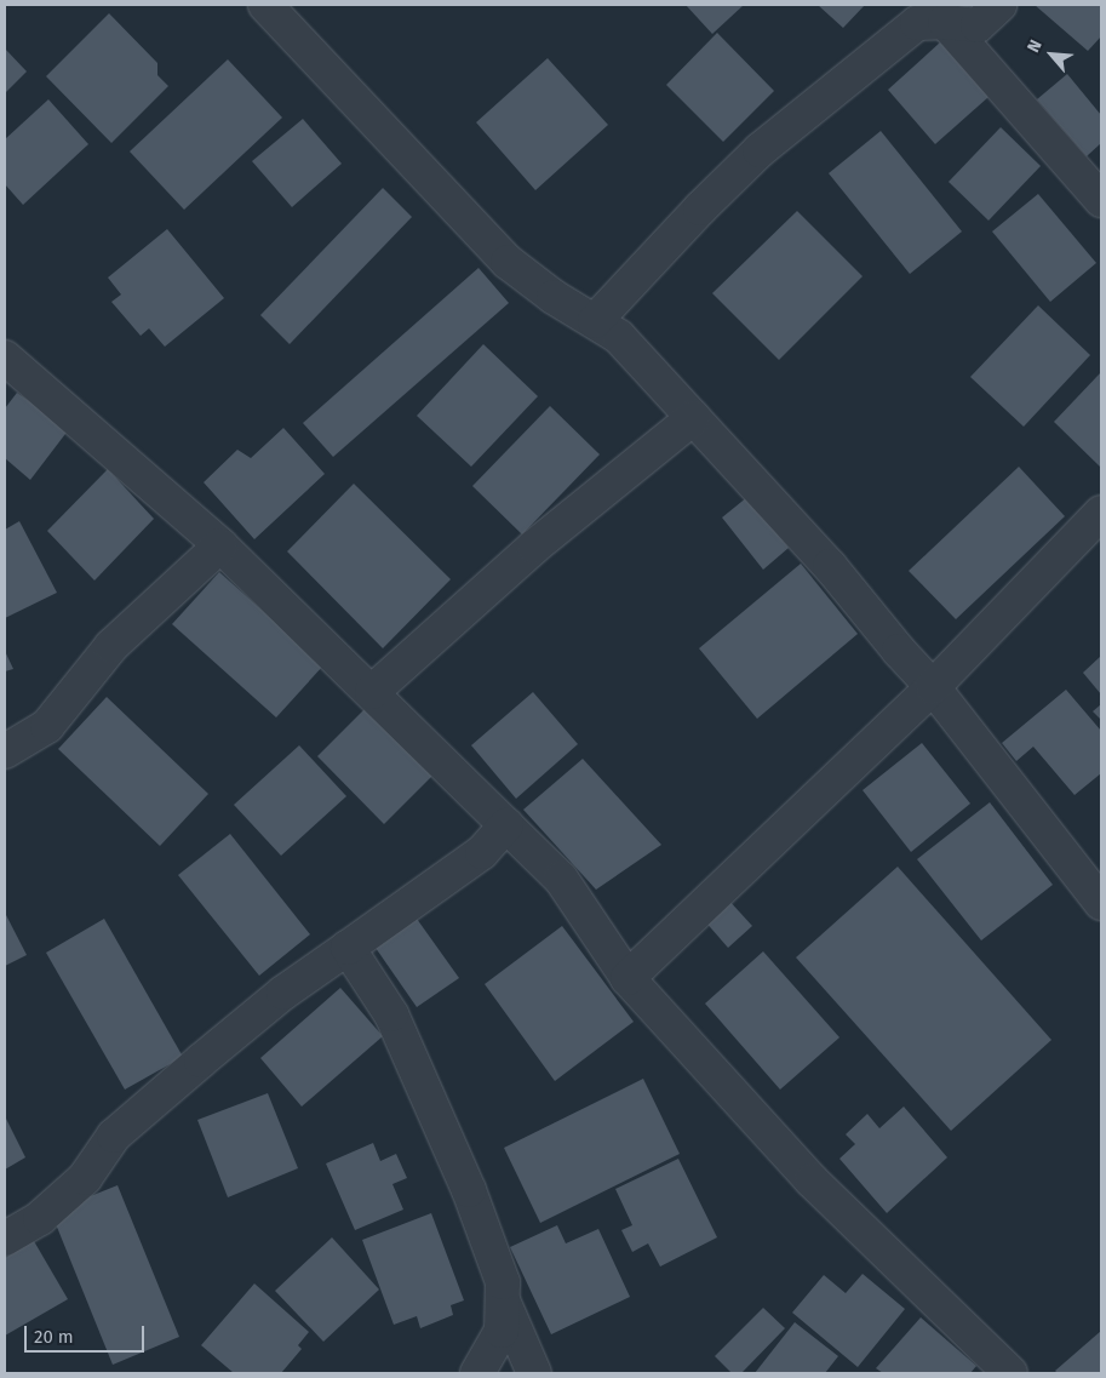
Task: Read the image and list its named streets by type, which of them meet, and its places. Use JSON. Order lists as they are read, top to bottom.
{
  "scale_bar": "20 m",
  "north": "top left"
}
